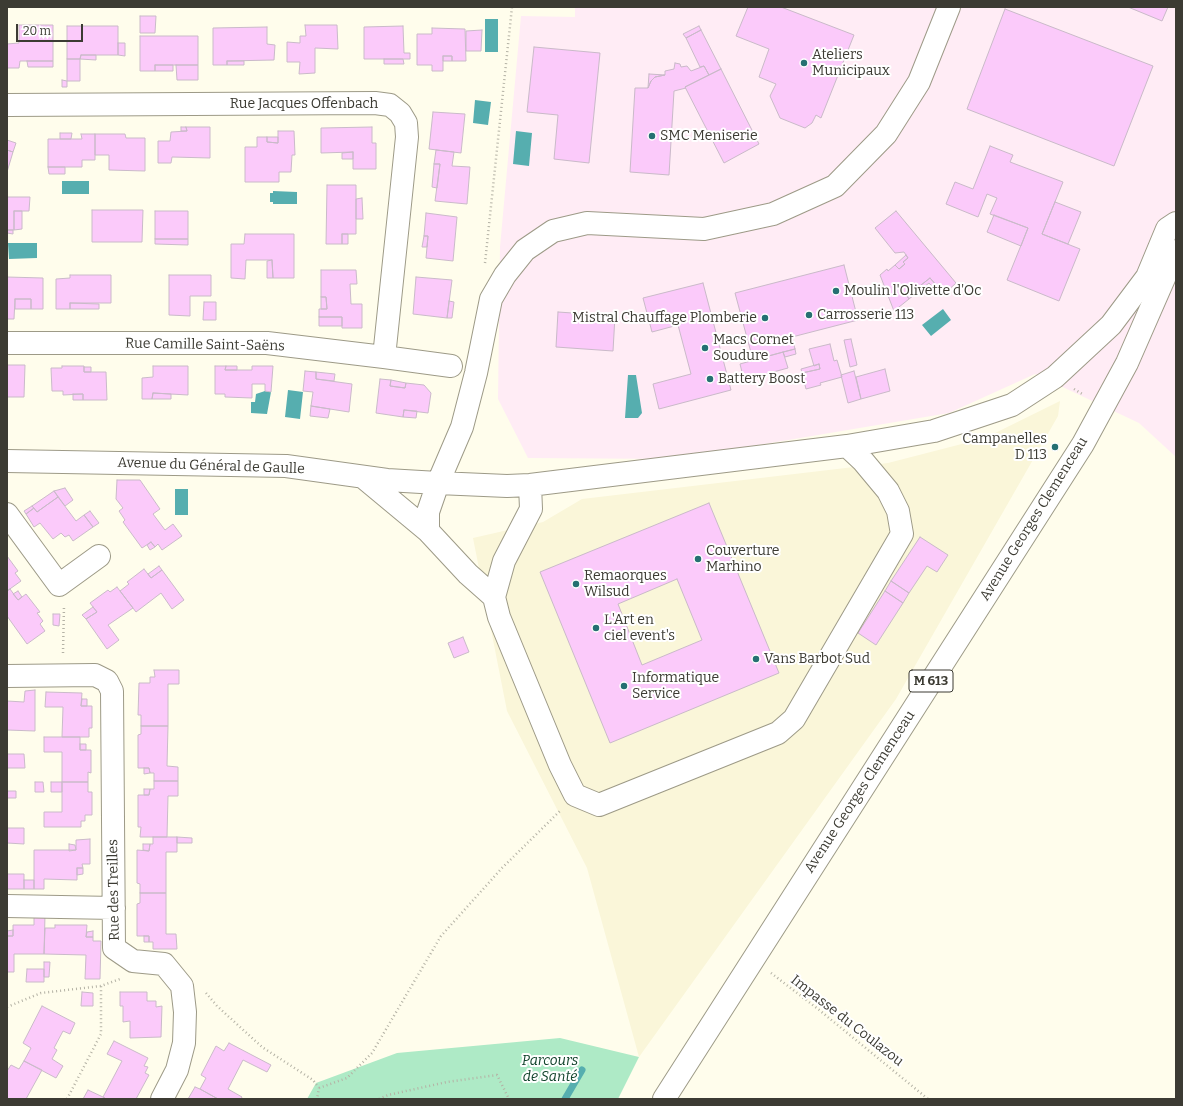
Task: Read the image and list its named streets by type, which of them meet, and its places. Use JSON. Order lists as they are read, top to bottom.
{
  "streets": {
    "street": [
      "Rue Jacques Offenbach",
      "Rue Camille Saint-Saëns",
      "Avenue du Général de Gaulle",
      "Avenue Georges Clemenceau",
      "M 613",
      "Rue des Treilles"
    ],
    "path": ["Impasse du Coulazou"]
  },
  "crossings": [
    ["Rue Jacques Offenbach", "Rue Camille Saint-Saëns"],
    ["Avenue Georges Clemenceau", "Impasse du Coulazou"]
  ],
  "parks": ["Parcours de Santé"],
  "places": [
    "Ateliers Municipaux",
    "SMC Meniserie",
    "Moulin l'Olivette d'Oc",
    "Carrosserie 113",
    "Mistral Chauffage Plomberie",
    "Macs Cornet Soudure",
    "Battery Boost",
    "Campanelles D 113",
    "Couverture Marhino",
    "Remaorques Wilsud",
    "L'Art en ciel event's",
    "Vans Barbot Sud",
    "Informatique Service"
  ],
  "scale_bar": "20 m"
}
